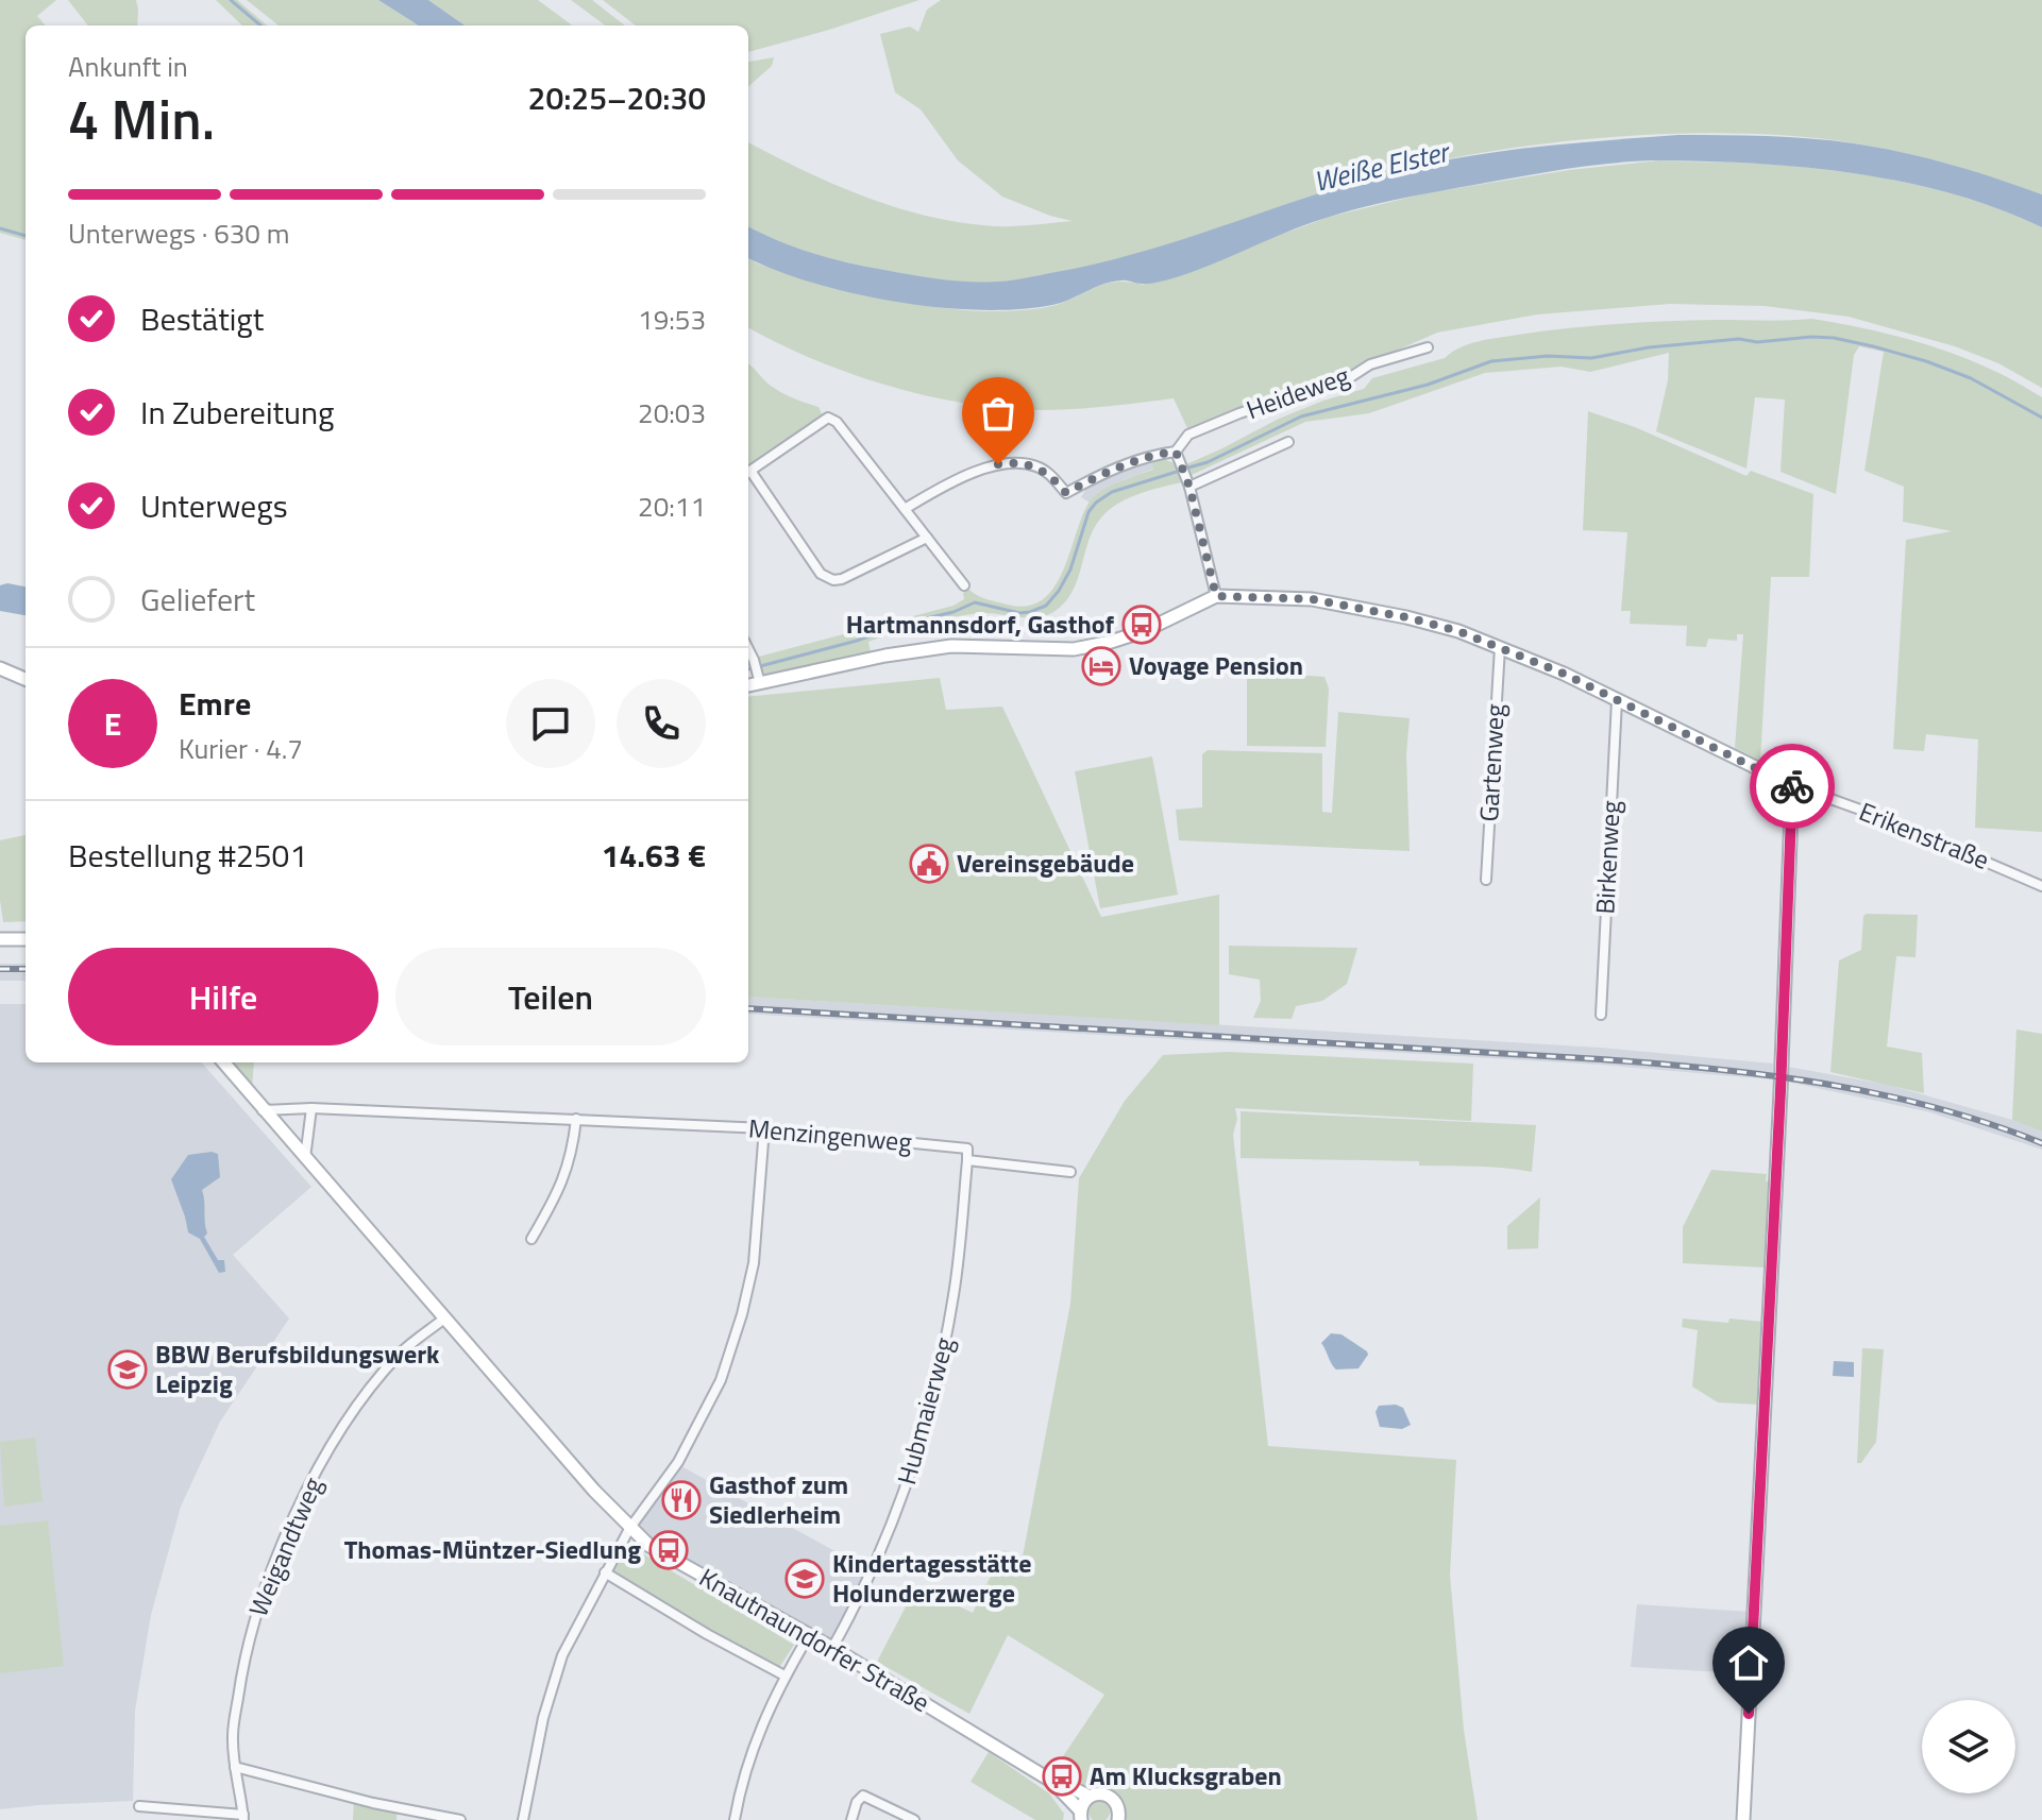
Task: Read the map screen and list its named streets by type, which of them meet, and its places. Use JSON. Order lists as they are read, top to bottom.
{
  "streets": {
    "street": [
      "Heideweg",
      "Gartenweg",
      "Erikenstraße",
      "Birkenweg",
      "Menzingenweg",
      "Hubmaierweg",
      "Weigandtweg",
      "Knautnaundorfer Straße"
    ]
  },
  "crossings": [
    ["Gartenweg", "Erikenstraße"],
    ["Erikenstraße", "Birkenweg"],
    ["Menzingenweg", "Hubmaierweg"],
    ["Menzingenweg", "Knautnaundorfer Straße"],
    ["Hubmaierweg", "Knautnaundorfer Straße"],
    ["Weigandtweg", "Knautnaundorfer Straße"]
  ],
  "water": ["Weiße Elster"],
  "places": {
    "bus stop": ["Hartmannsdorf, Gasthof", "Thomas-Müntzer-Siedlung", "Am Klucksgraben"],
    "hotel": ["Voyage Pension"],
    "public building": ["Vereinsgebäude"],
    "school or university": ["BBW Berufsbildungswerk Leipzig", "Kindertagesstätte Holunderzwerge"],
    "restaurant": ["Gasthof zum Siedlerheim"]
  },
  "page": {
    "heading": ["4 Min.", "Ankunft in", "20:25–20:30"],
    "panel": [
      "Emre",
      "Kurier · 4.7",
      "Bestellung #2501",
      "14.63 €"
    ],
    "bar": "Unterwegs · 630 m",
    "list": [
      ["Bestätigt", "19:53"],
      ["In Zubereitung", "20:03"],
      ["Unterwegs", "20:11"],
      "Geliefert"
    ],
    "round": "E",
    "buttons": ["Hilfe", "Teilen"]
  }
}
